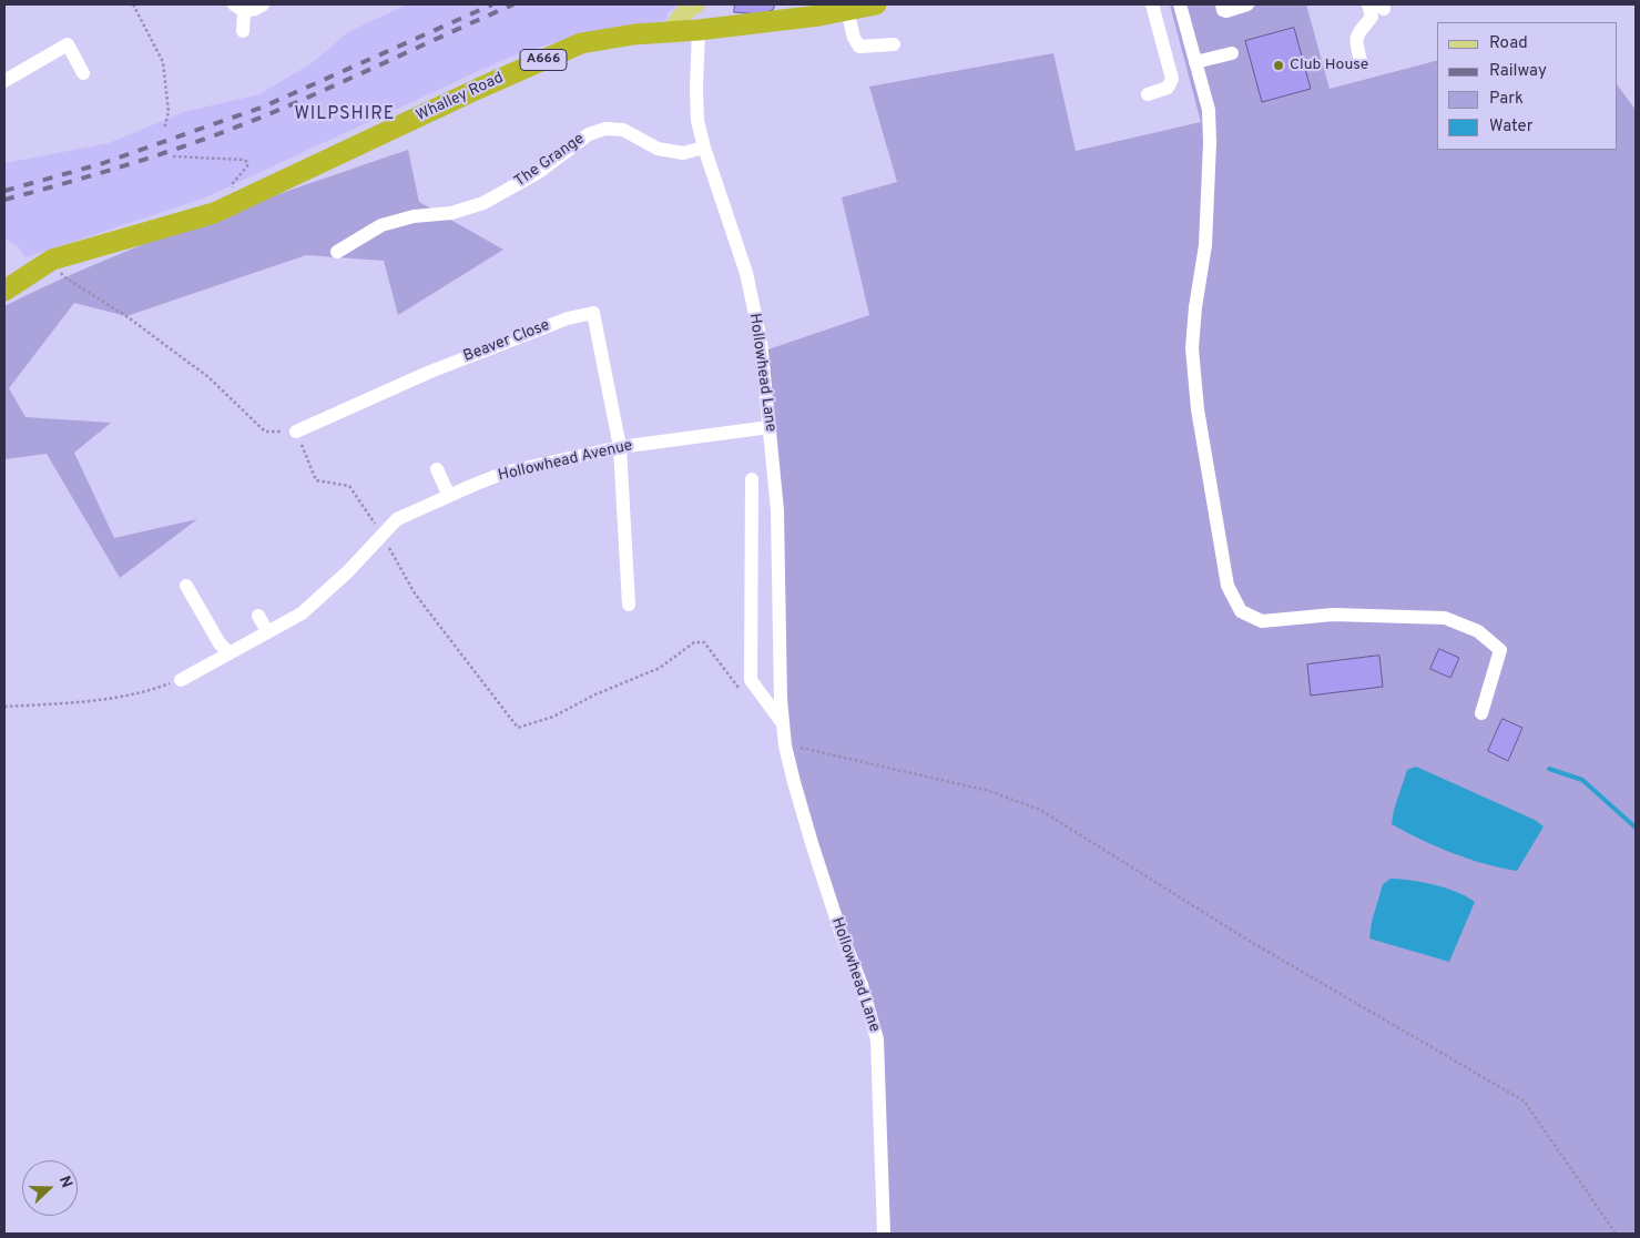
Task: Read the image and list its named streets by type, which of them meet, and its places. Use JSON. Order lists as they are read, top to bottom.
{
  "streets": {
    "highway": ["A666", "Whalley Road"],
    "street": [
      "The Grange",
      "Beaver Close",
      "Hollowhead Lane",
      "Hollowhead Avenue"
    ]
  },
  "crossings": [
    ["Whalley Road", "Hollowhead Lane"],
    ["The Grange", "Hollowhead Lane"],
    ["Beaver Close", "Hollowhead Avenue"],
    ["Hollowhead Lane", "Hollowhead Avenue"]
  ],
  "districts": ["WILPSHIRE"],
  "places": ["Club House"],
  "legend": [
    "Road",
    "Railway",
    "Park",
    "Water"
  ],
  "north": "right"
}
